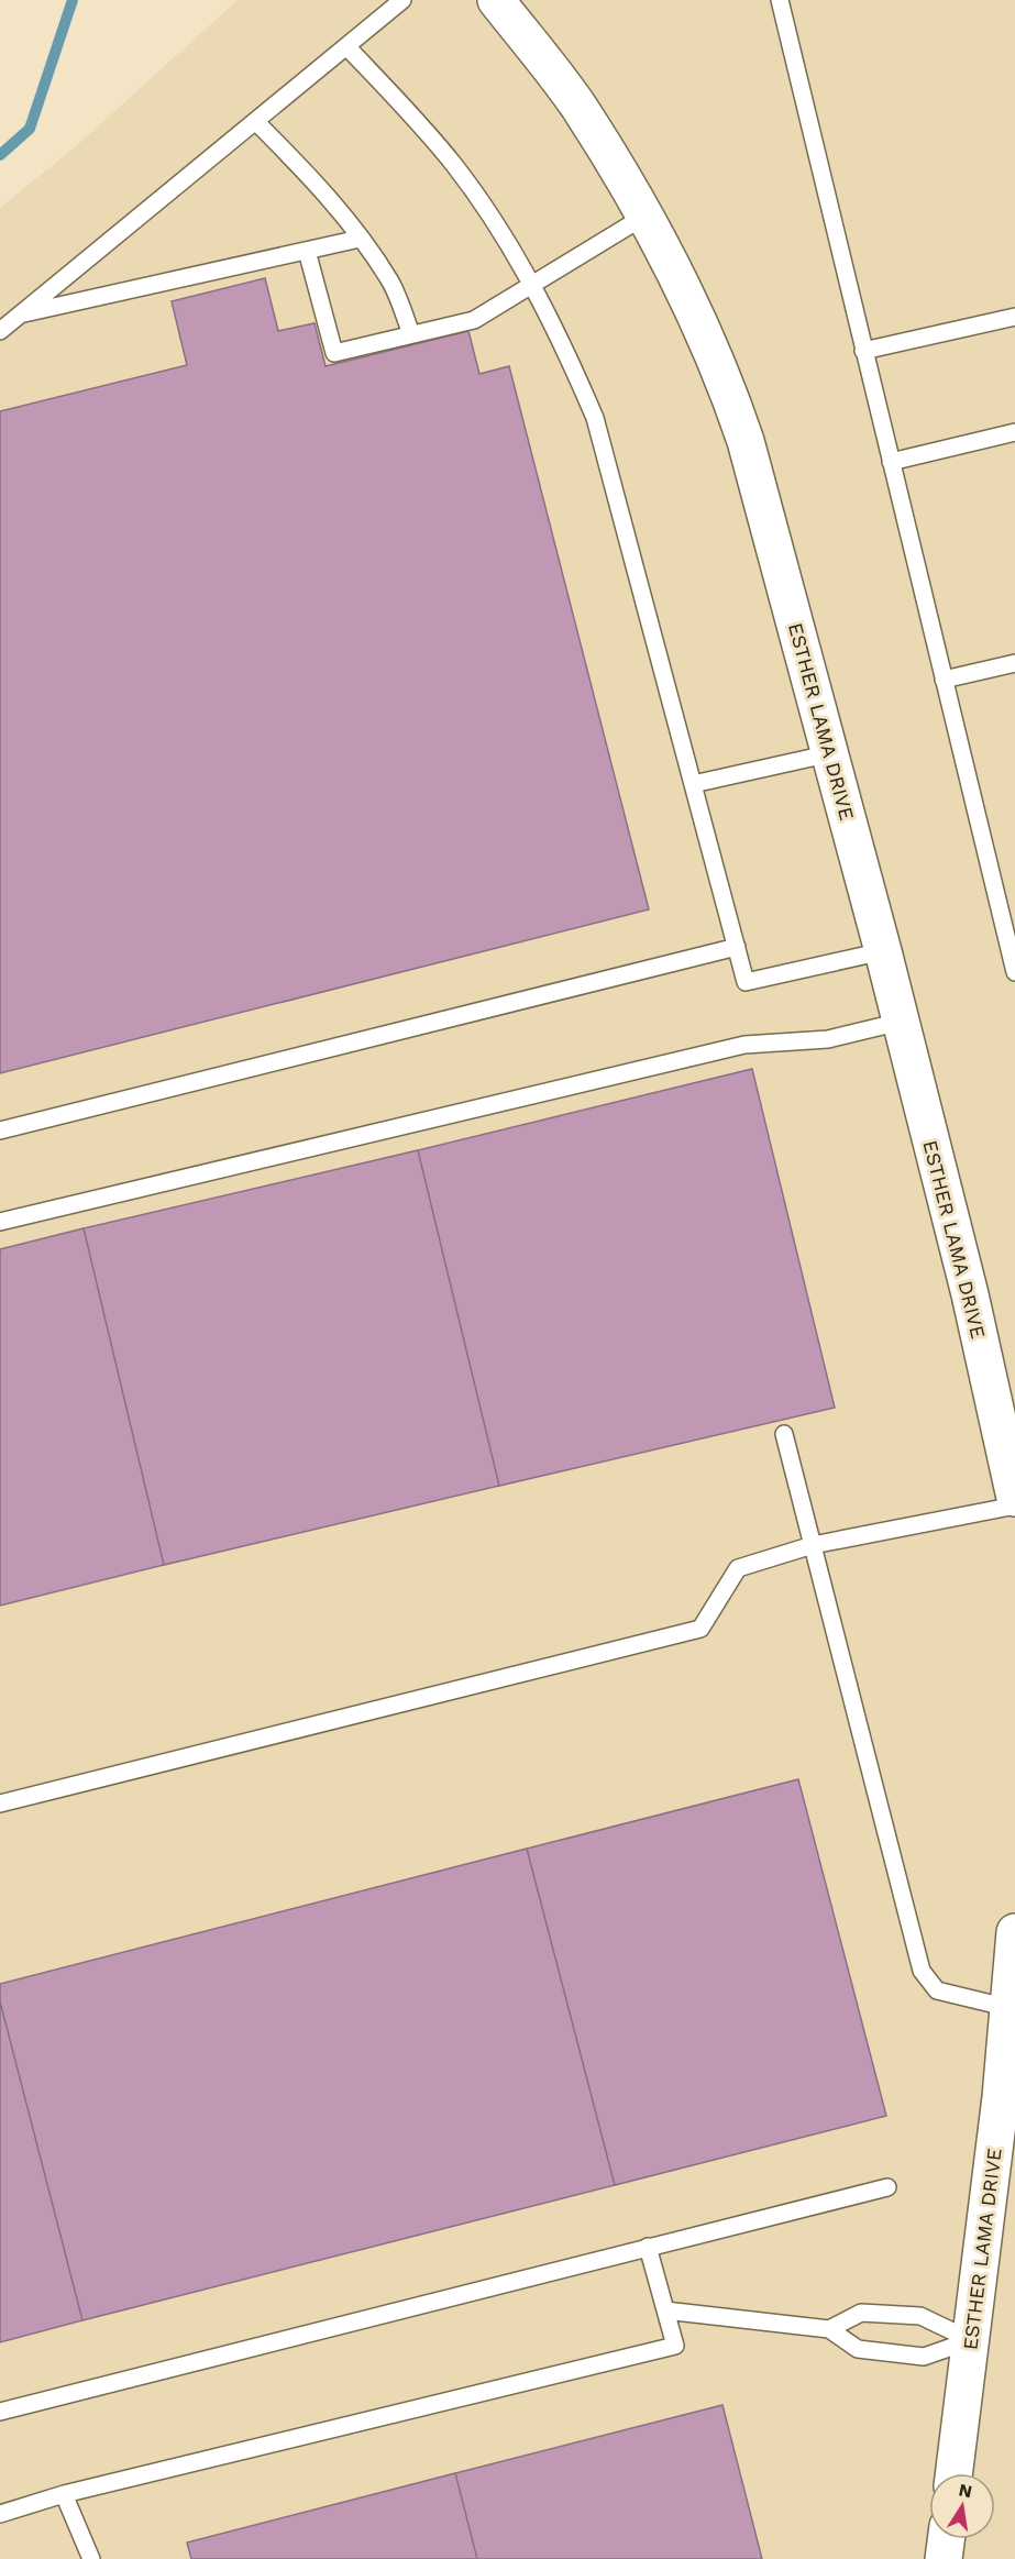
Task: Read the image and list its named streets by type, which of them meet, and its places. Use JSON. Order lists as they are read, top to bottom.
{
  "streets": {
    "street": ["ESTHER LAMA DRIVE"]
  },
  "north": "top"
}
